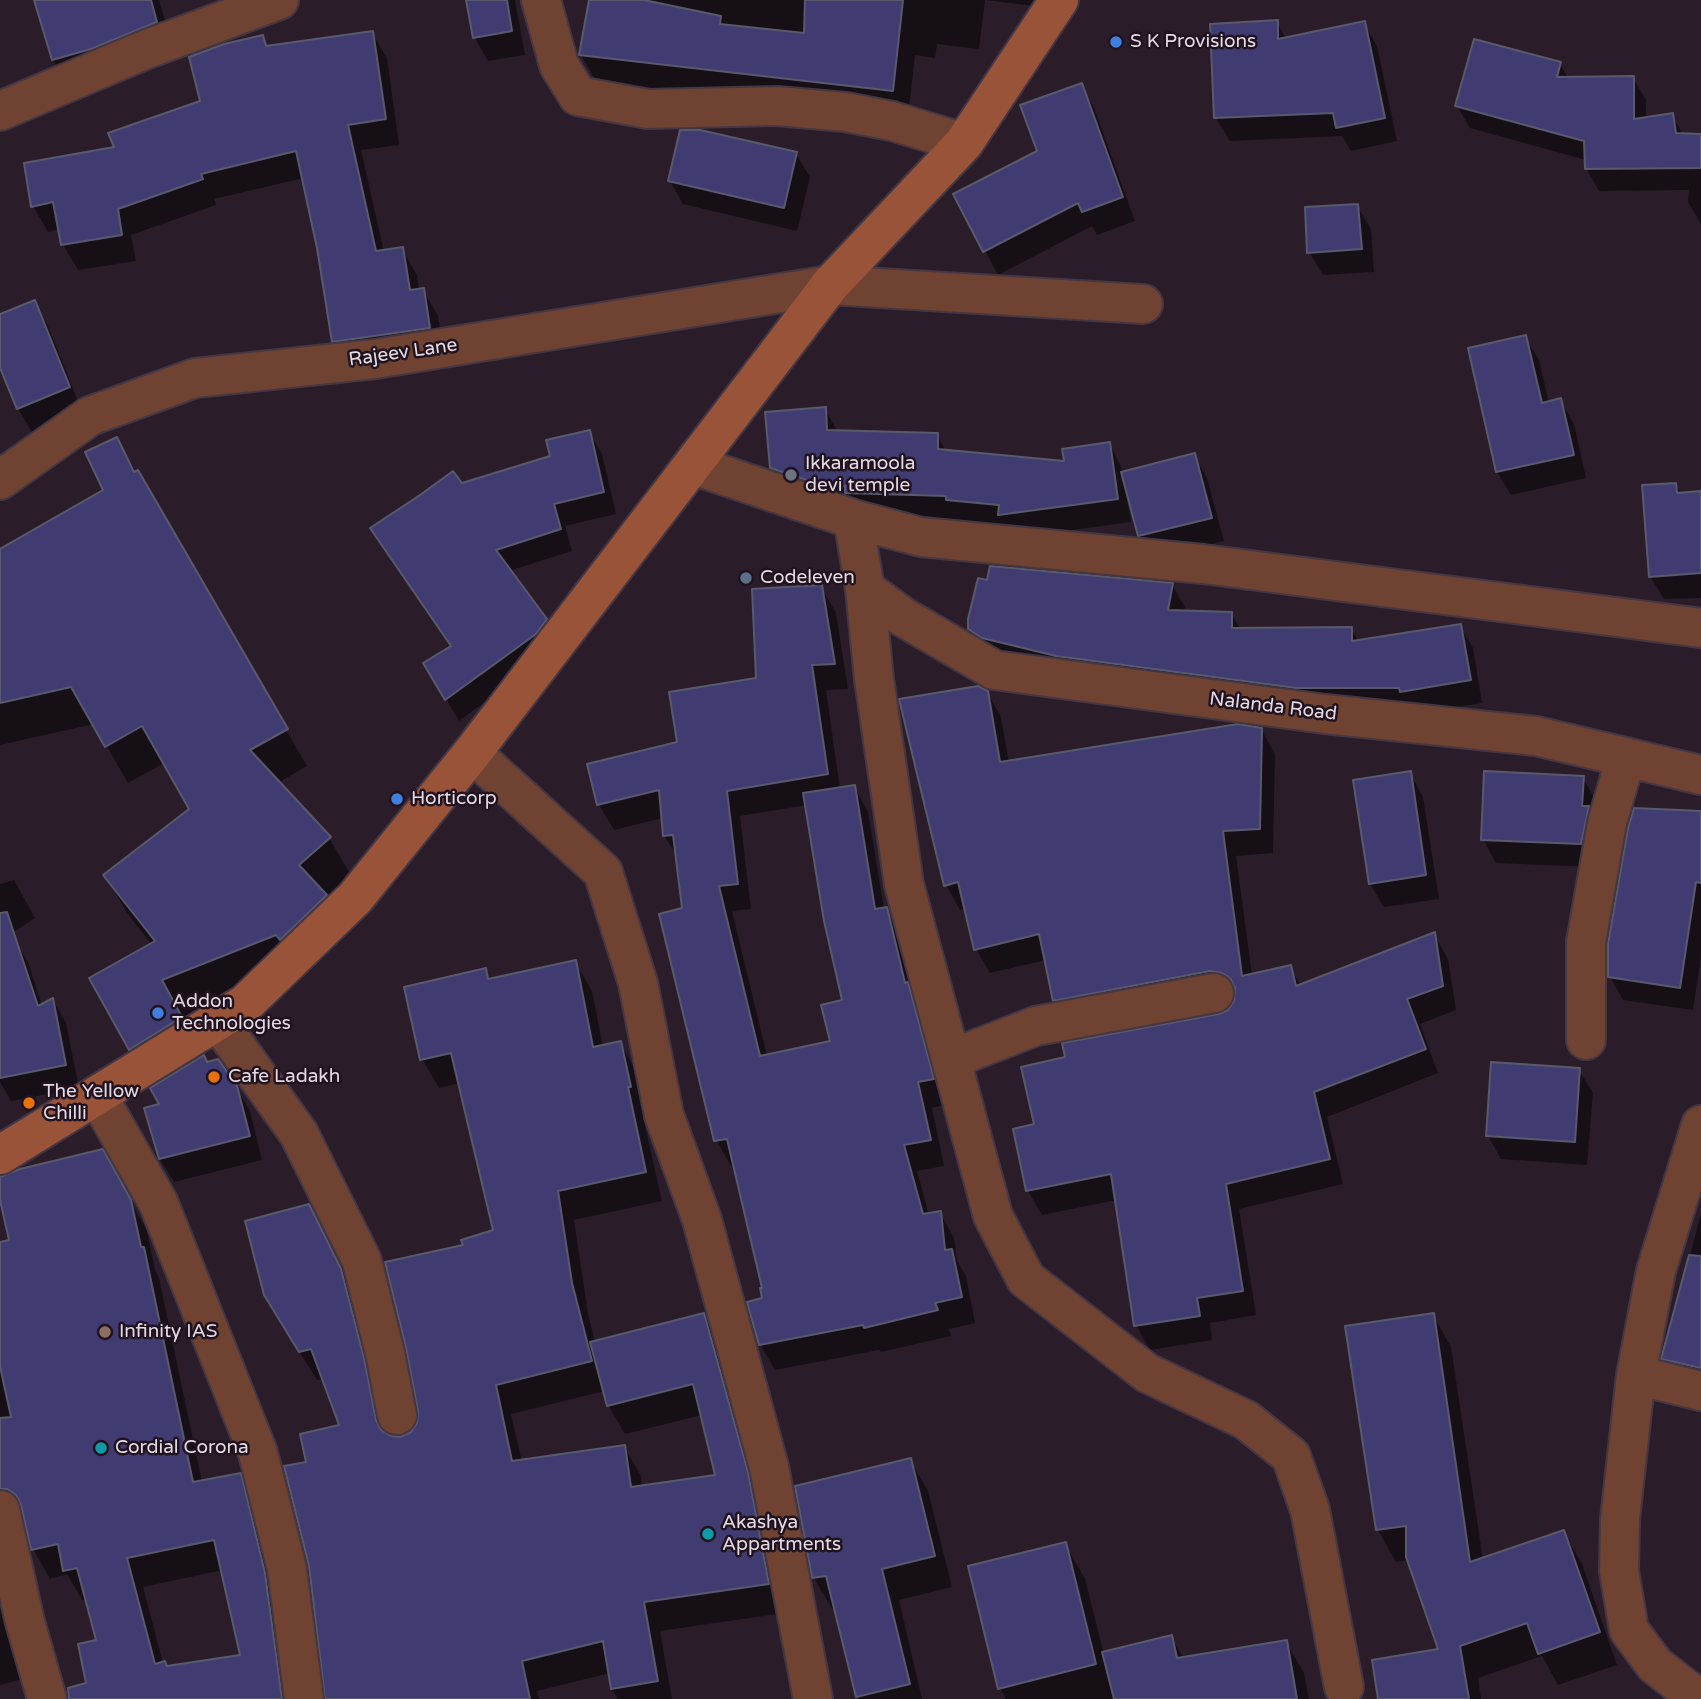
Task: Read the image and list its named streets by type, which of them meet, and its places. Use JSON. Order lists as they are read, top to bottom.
{
  "streets": {
    "street": ["Rajeev Lane", "Nalanda Road"]
  },
  "places": [
    "S K Provisions",
    "Ikkaramoola devi temple",
    "Codeleven",
    "Horticorp",
    "Addon Technologies",
    "Cafe Ladakh",
    "The Yellow Chilli",
    "Infinity IAS",
    "Cordial Corona",
    "Akashya Appartments"
  ]
}
